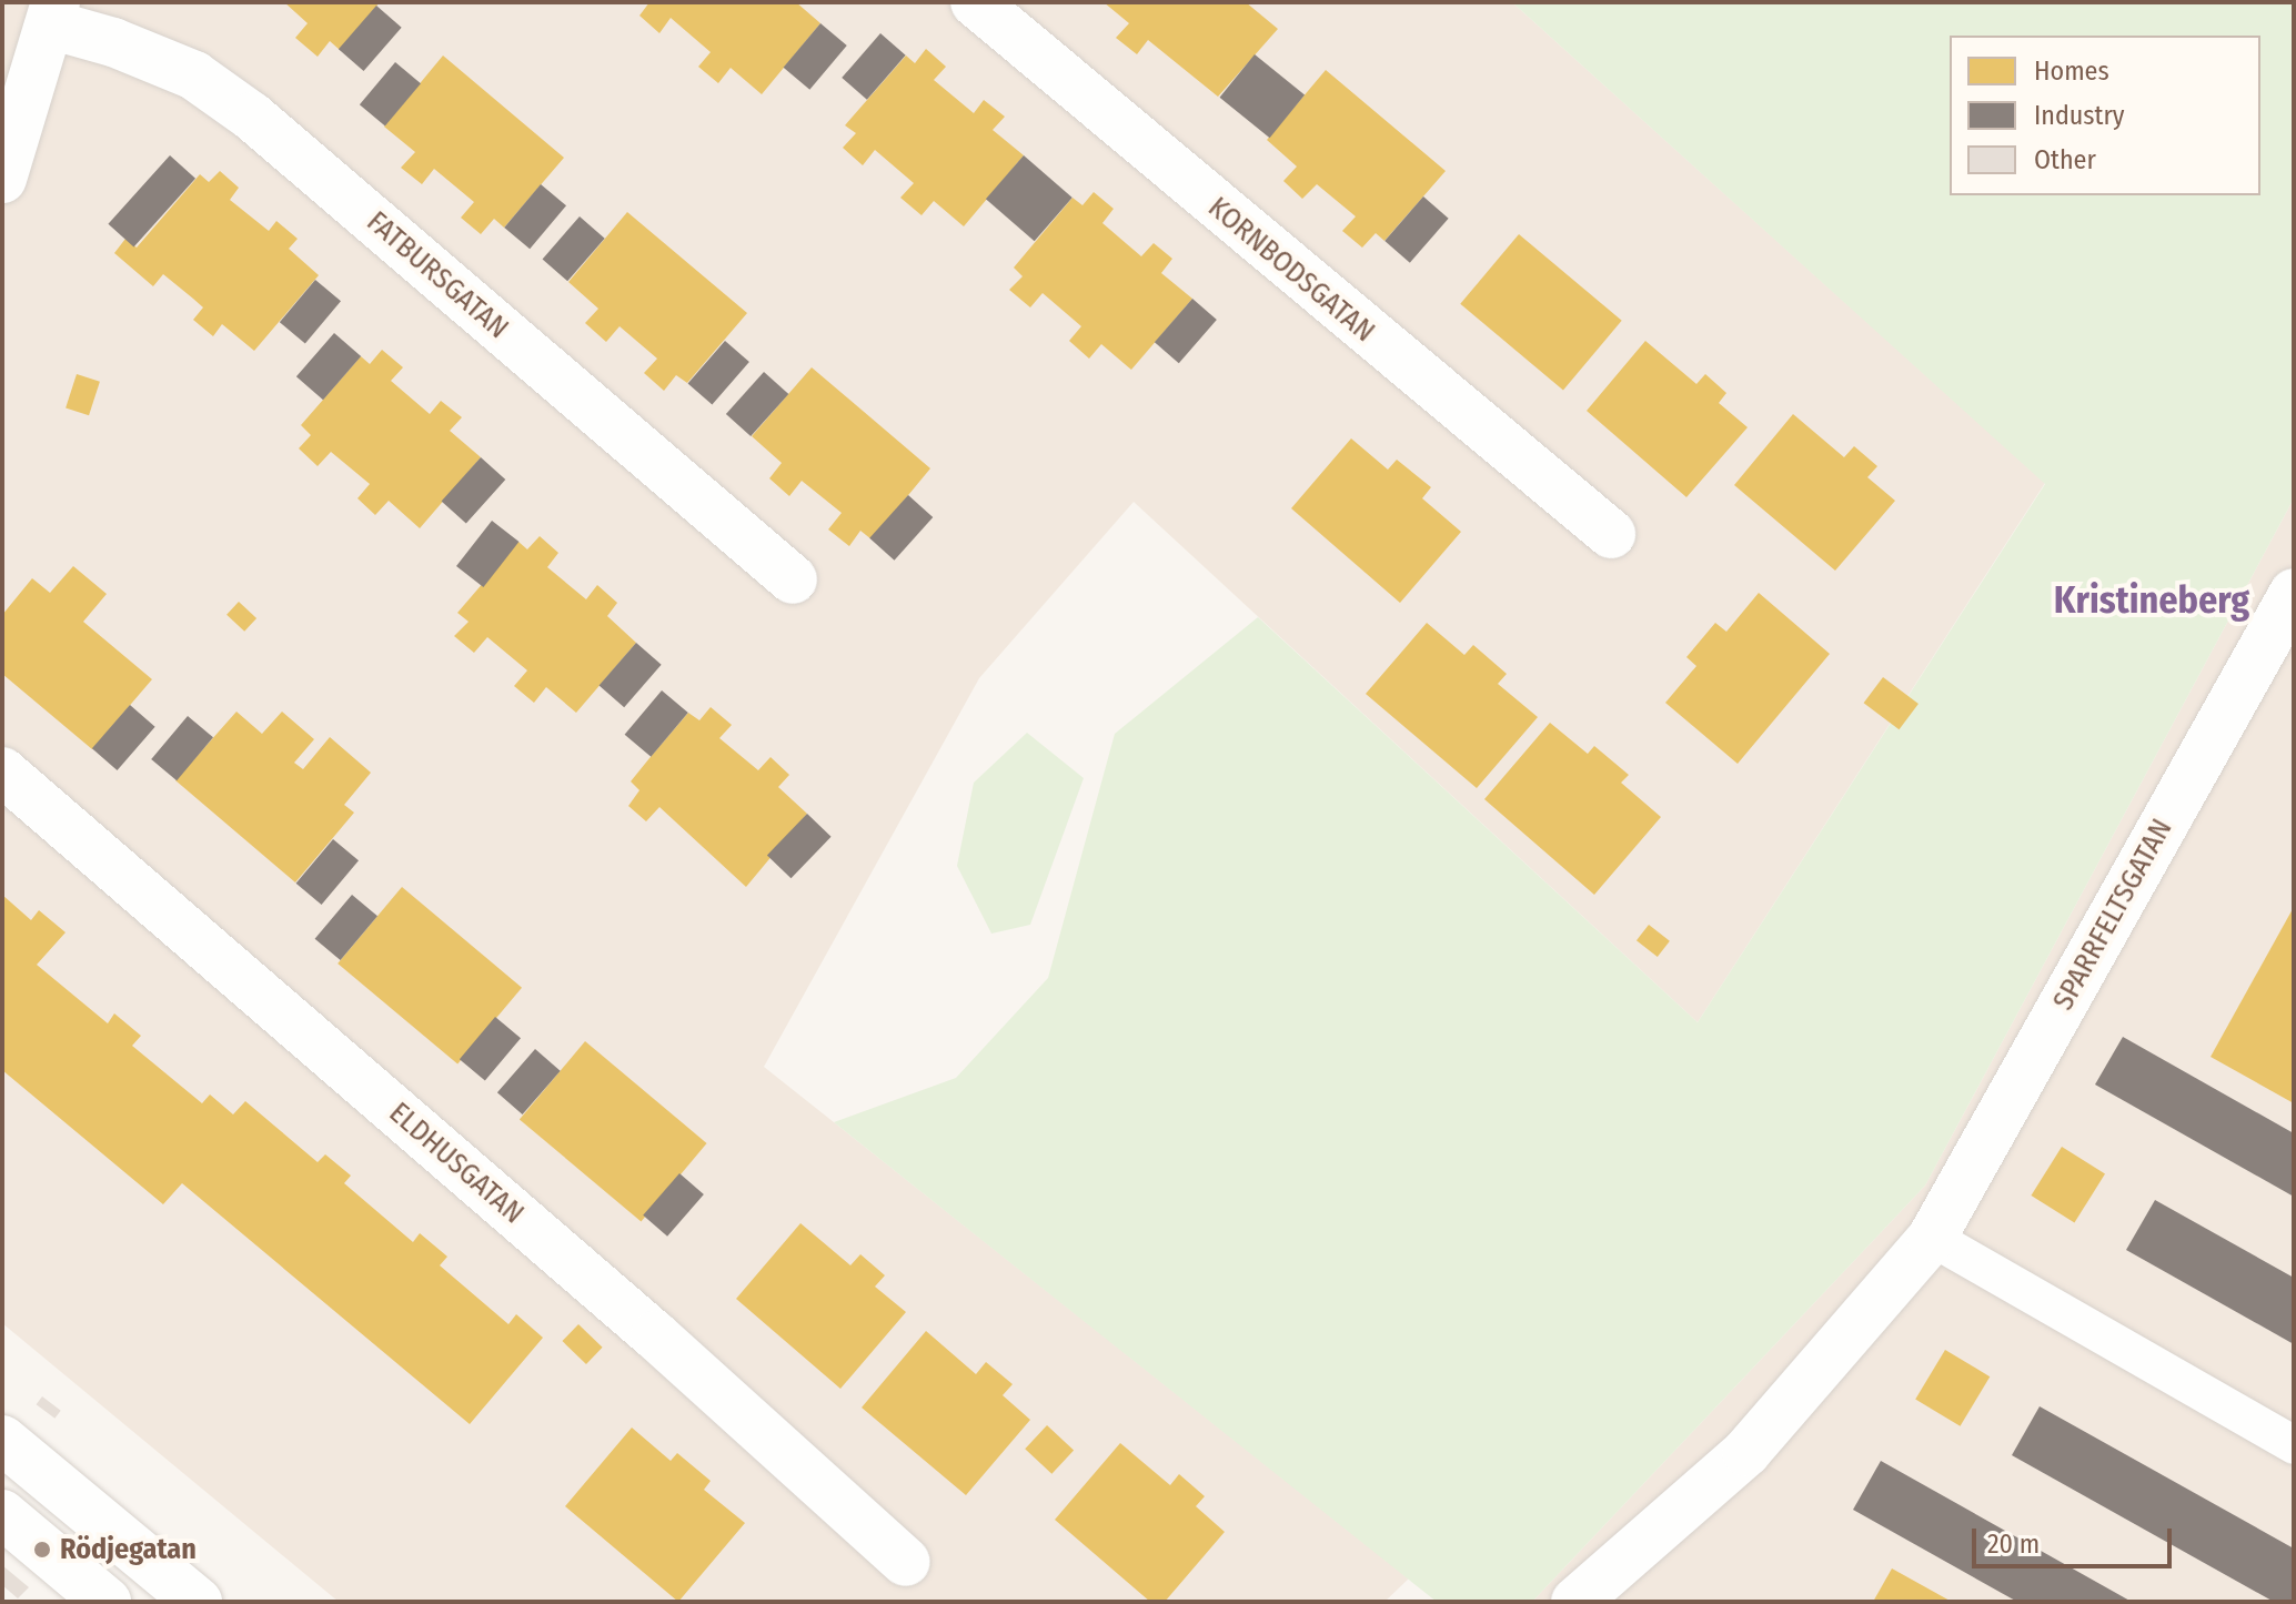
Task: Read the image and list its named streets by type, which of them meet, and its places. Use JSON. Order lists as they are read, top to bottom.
{
  "streets": {
    "street": [
      "KORNBODSGATAN",
      "FATBURSGATAN",
      "SPARRFELTSGATAN",
      "ELDHUSGATAN"
    ]
  },
  "districts": ["Kristineberg"],
  "places": ["Rödjegatan"],
  "legend": ["Homes", "Industry", "Other"],
  "scale_bar": "20 m"
}
